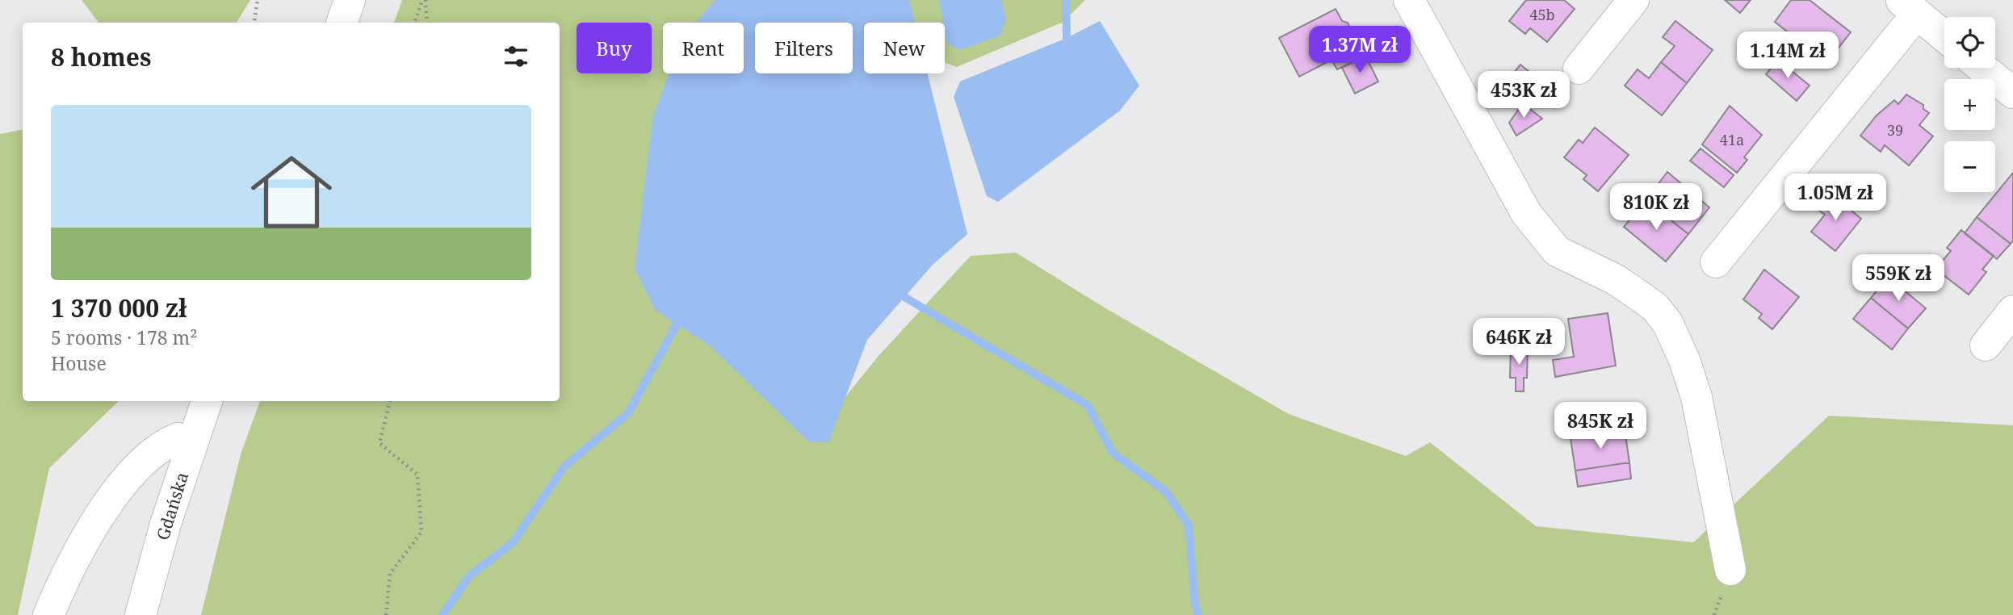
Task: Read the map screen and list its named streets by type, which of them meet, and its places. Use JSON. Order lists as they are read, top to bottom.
{
  "streets": {
    "street": ["Gdańska"]
  },
  "house_numbers": ["45b", "39", "41a"],
  "page": {
    "map_buttons": ["+", "−"],
    "chip": [
      "Buy",
      "Rent",
      "Filters",
      "New"
    ],
    "heading": "8 homes",
    "price": [
      "1.37M zł",
      "1.14M zł",
      "453K zł",
      "1.05M zł",
      "810K zł",
      "559K zł",
      "646K zł",
      "845K zł"
    ],
    "list": [
      {
        "name": "1 370 000 zł",
        "note": "5 rooms · 178 m² · House"
      }
    ]
  }
}
